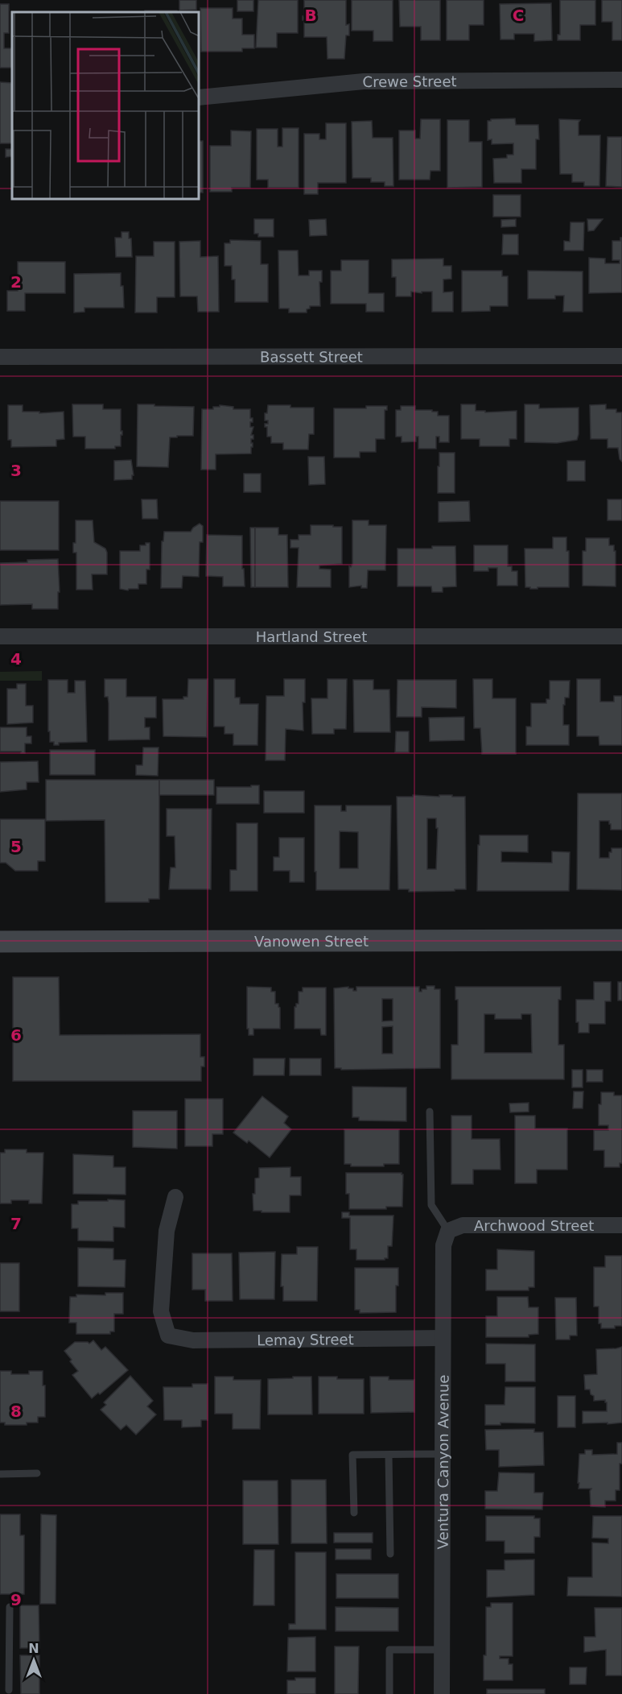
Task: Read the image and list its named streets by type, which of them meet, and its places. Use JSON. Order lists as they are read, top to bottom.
{
  "streets": {
    "main road": ["Vanowen Street"],
    "street": [
      "Crewe Street",
      "Bassett Street",
      "Hartland Street",
      "Archwood Street",
      "Lemay Street",
      "Ventura Canyon Avenue"
    ]
  },
  "crossings": [
    ["Archwood Street", "Ventura Canyon Avenue"],
    ["Lemay Street", "Ventura Canyon Avenue"]
  ],
  "north": "top",
  "grid": {
    "columns": ["B", "C"],
    "rows": [
      "2",
      "3",
      "4",
      "5",
      "6",
      "7",
      "8",
      "9"
    ]
  }
}
